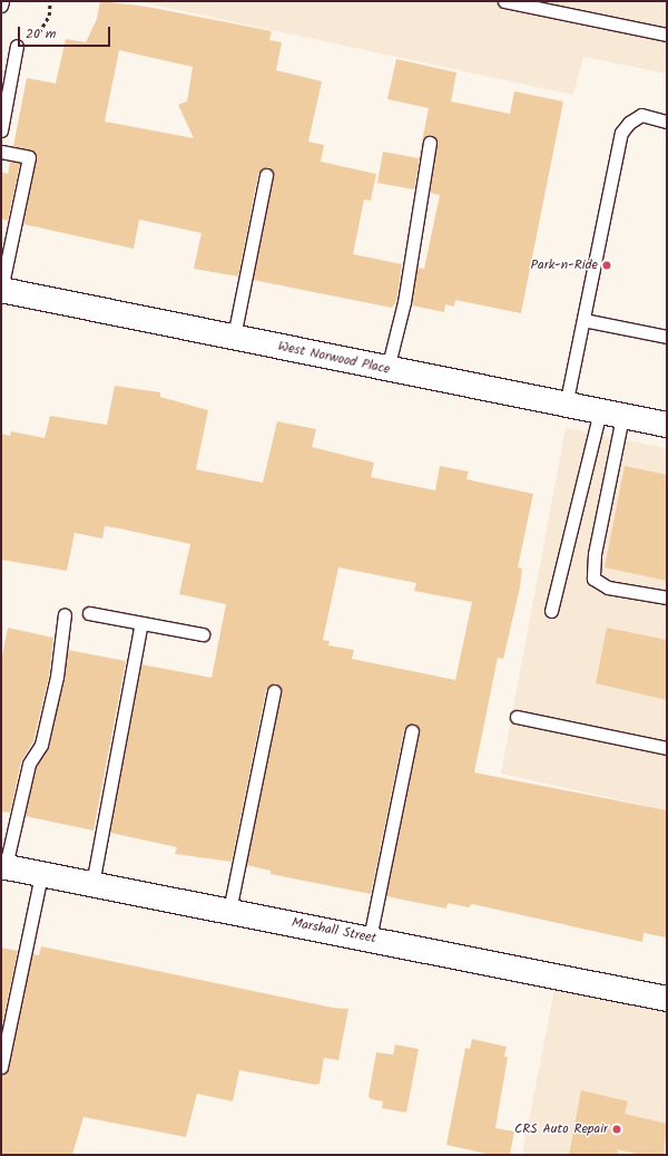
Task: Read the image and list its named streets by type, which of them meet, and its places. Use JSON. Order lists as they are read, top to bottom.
{
  "streets": {
    "street": ["West Norwood Place", "Marshall Street"]
  },
  "places": ["Park-n-Ride", "CRS Auto Repair"],
  "scale_bar": "20 m"
}
